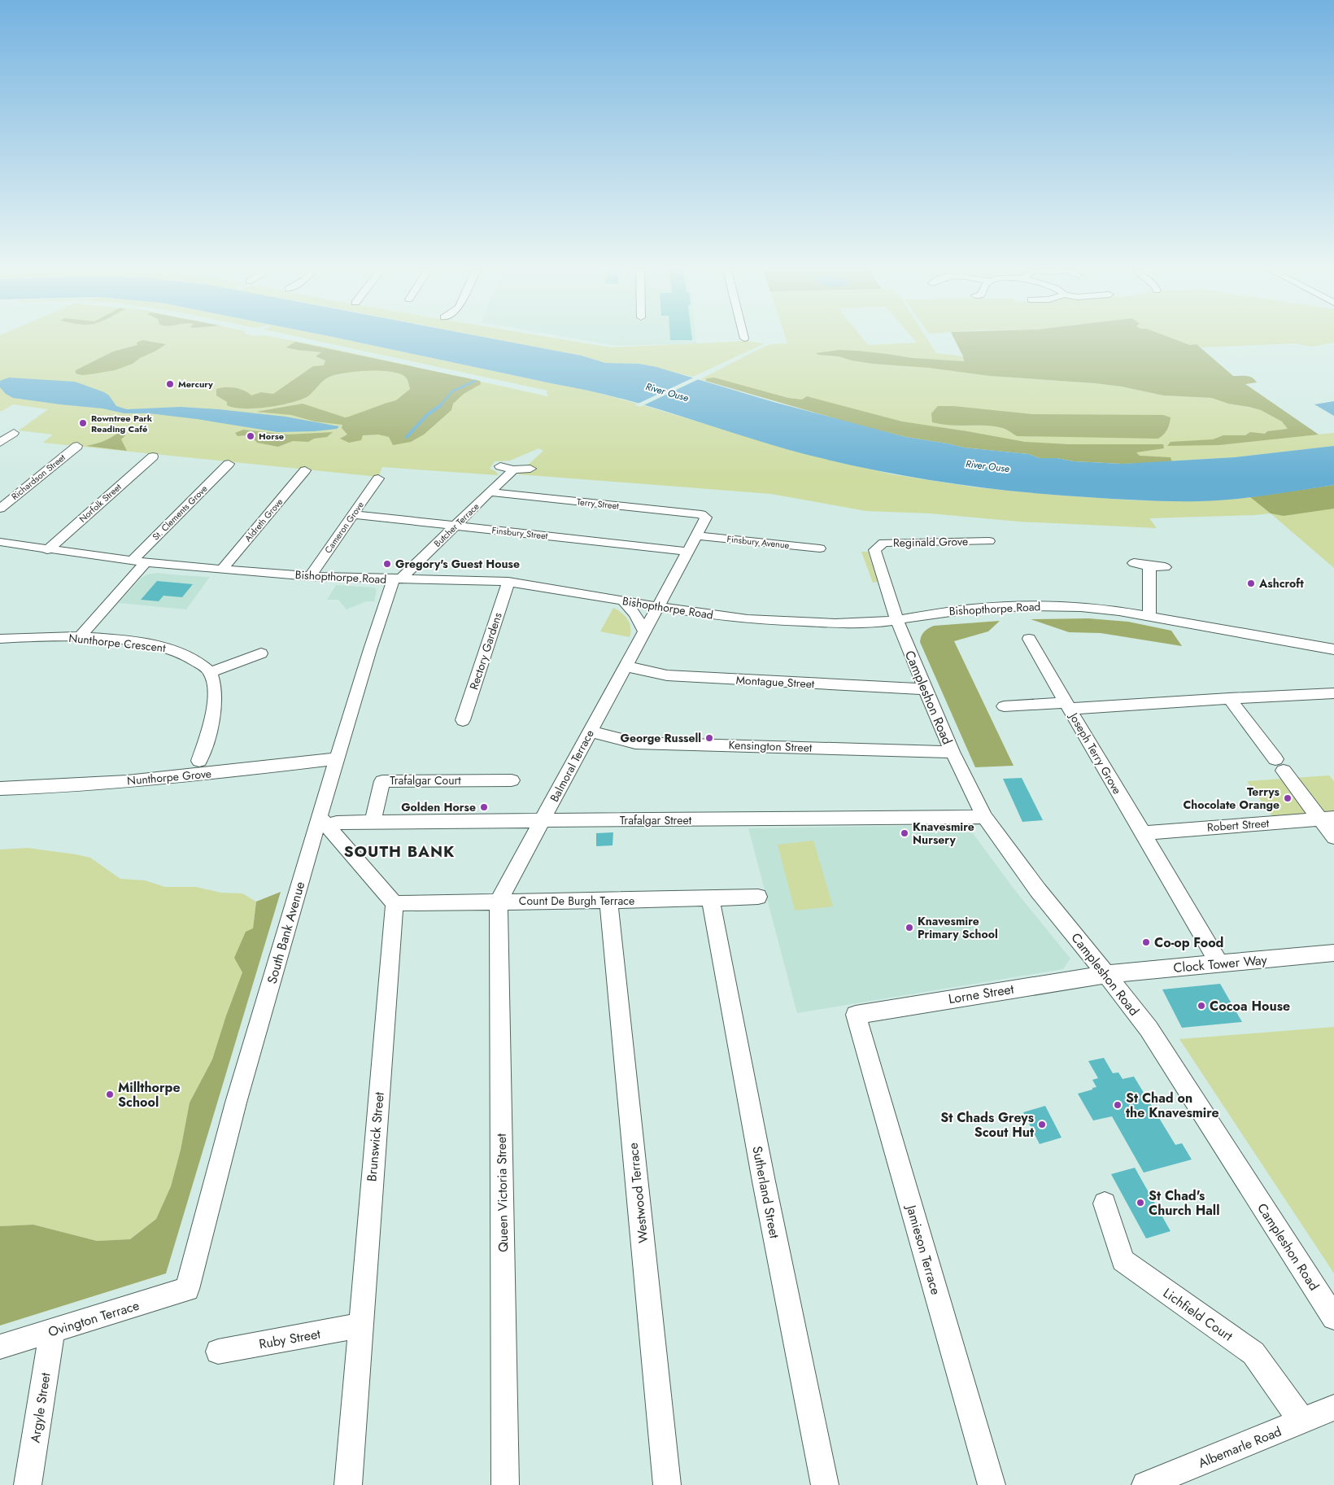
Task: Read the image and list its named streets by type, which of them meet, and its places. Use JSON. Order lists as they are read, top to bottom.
{
  "streets": {
    "street": [
      "Richardson Street",
      "Norfolk Street",
      "Terry Street",
      "St. Clements Grove",
      "Aldreth Grove",
      "Butcher Terrace",
      "Cameron Grove",
      "Finsbury Street",
      "Finsbury Avenue",
      "Reginald Grove",
      "Bishopthorpe Road",
      "Nunthorpe Crescent",
      "Rectory Gardens",
      "Montague Street",
      "Campleshon Road",
      "Kensington Street",
      "Joseph Terry Grove",
      "Balmoral Terrace",
      "Nunthorpe Grove",
      "Trafalgar Court",
      "Trafalgar Street",
      "Robert Street",
      "Count De Burgh Terrace",
      "South Bank Avenue",
      "Clock Tower Way",
      "Lorne Street",
      "Brunswick Street",
      "Sutherland Street",
      "Queen Victoria Street",
      "Westwood Terrace",
      "Jamieson Terrace",
      "Lichfield Court",
      "Ovington Terrace",
      "Ruby Street",
      "Argyle Street",
      "Albemarle Road"
    ]
  },
  "crossings": [
    ["Norfolk Street", "Bishopthorpe Road"],
    ["Terry Street", "Butcher Terrace"],
    ["Terry Street", "Balmoral Terrace"],
    ["St. Clements Grove", "Bishopthorpe Road"],
    ["Aldreth Grove", "Bishopthorpe Road"],
    ["Butcher Terrace", "Finsbury Street"],
    ["Butcher Terrace", "Bishopthorpe Road"],
    ["Butcher Terrace", "South Bank Avenue"],
    ["Cameron Grove", "Finsbury Street"],
    ["Cameron Grove", "Bishopthorpe Road"],
    ["Finsbury Street", "Balmoral Terrace"],
    ["Finsbury Avenue", "Balmoral Terrace"],
    ["Reginald Grove", "Bishopthorpe Road"],
    ["Reginald Grove", "Campleshon Road"],
    ["Bishopthorpe Road", "Rectory Gardens"],
    ["Bishopthorpe Road", "Campleshon Road"],
    ["Bishopthorpe Road", "Balmoral Terrace"],
    ["Bishopthorpe Road", "South Bank Avenue"],
    ["Montague Street", "Campleshon Road"],
    ["Montague Street", "Balmoral Terrace"],
    ["Campleshon Road", "Kensington Street"],
    ["Campleshon Road", "Trafalgar Street"],
    ["Campleshon Road", "Clock Tower Way"],
    ["Campleshon Road", "Lorne Street"],
    ["Kensington Street", "Balmoral Terrace"],
    ["Joseph Terry Grove", "Robert Street"],
    ["Joseph Terry Grove", "Clock Tower Way"],
    ["Balmoral Terrace", "Trafalgar Street"],
    ["Balmoral Terrace", "Count De Burgh Terrace"],
    ["Balmoral Terrace", "Queen Victoria Street"],
    ["Nunthorpe Grove", "South Bank Avenue"],
    ["Trafalgar Court", "Trafalgar Street"],
    ["Trafalgar Street", "South Bank Avenue"],
    ["Count De Burgh Terrace", "Brunswick Street"],
    ["Count De Burgh Terrace", "Sutherland Street"],
    ["Count De Burgh Terrace", "Queen Victoria Street"],
    ["Count De Burgh Terrace", "Westwood Terrace"],
    ["South Bank Avenue", "Ovington Terrace"],
    ["Clock Tower Way", "Lorne Street"],
    ["Lorne Street", "Jamieson Terrace"],
    ["Brunswick Street", "Ruby Street"],
    ["Lichfield Court", "Albemarle Road"],
    ["Ovington Terrace", "Argyle Street"]
  ],
  "districts": ["SOUTH BANK"],
  "water": ["River Ouse"],
  "places": [
    "Mercury",
    "Rowntree Park Reading Café",
    "Horse",
    "Gregory's Guest House",
    "Ashcroft",
    "George Russell",
    "Terrys Chocolate Orange",
    "Golden Horse",
    "Knavesmire Nursery",
    "Knavesmire Primary School",
    "Co-op Food",
    "Cocoa House",
    "Millthorpe School",
    "St Chad on the Knavesmire",
    "St Chads Greys Scout Hut",
    "St Chad's Church Hall"
  ]
}
